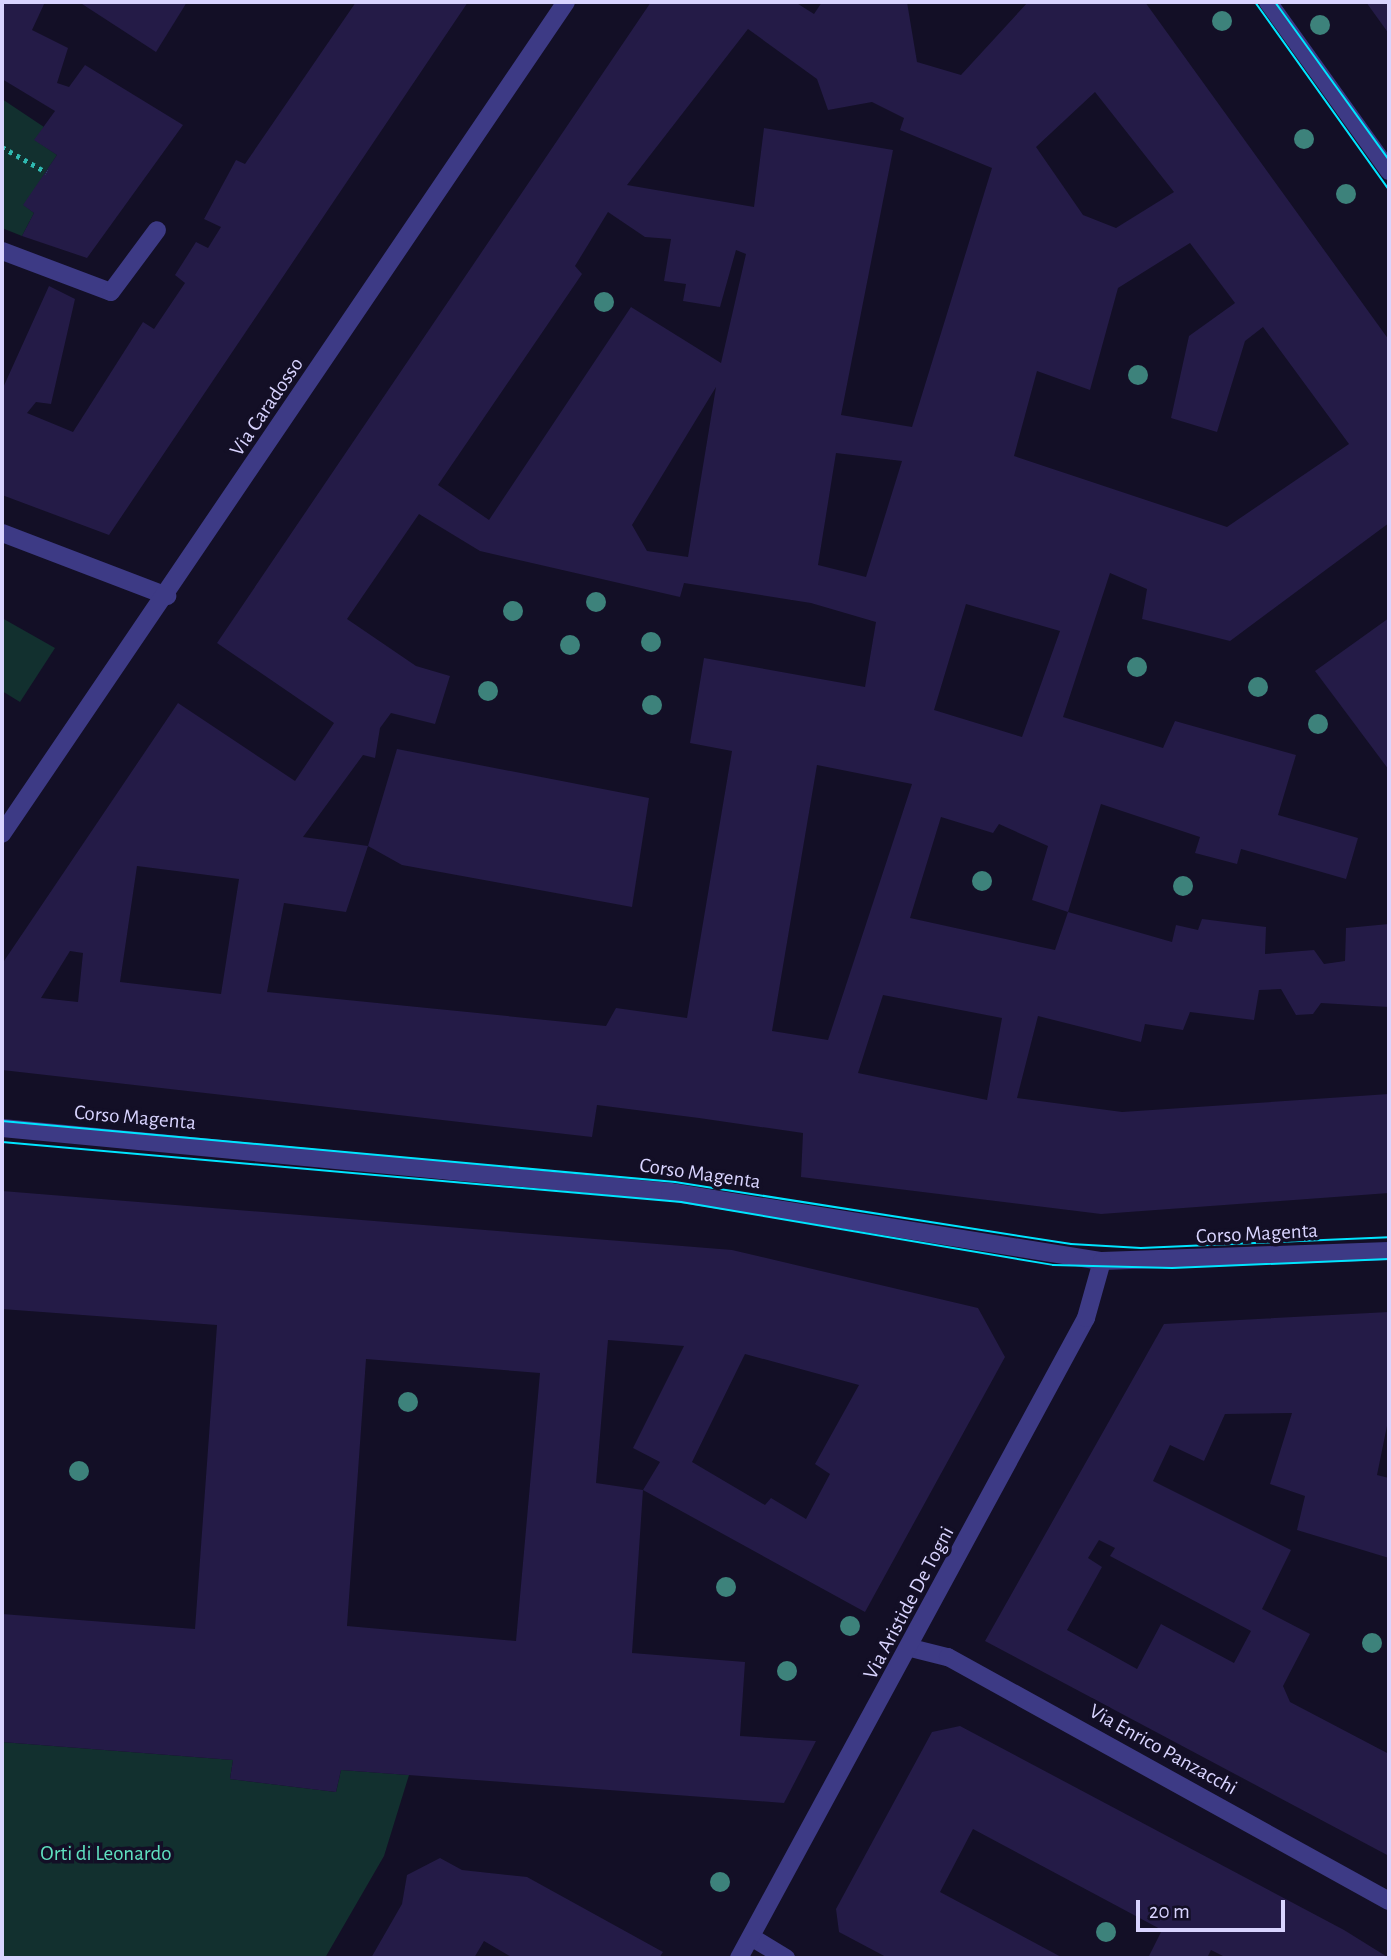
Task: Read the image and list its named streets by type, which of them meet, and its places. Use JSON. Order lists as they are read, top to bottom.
{
  "streets": {
    "street": [
      "Via Caradosso",
      "Corso Magenta",
      "Via Aristide De Togni",
      "Via Enrico Panzacchi"
    ]
  },
  "crossings": [
    ["Corso Magenta", "Via Aristide De Togni"],
    ["Via Aristide De Togni", "Via Enrico Panzacchi"]
  ],
  "parks": ["Orti di Leonardo"],
  "scale_bar": "20 m"
}
